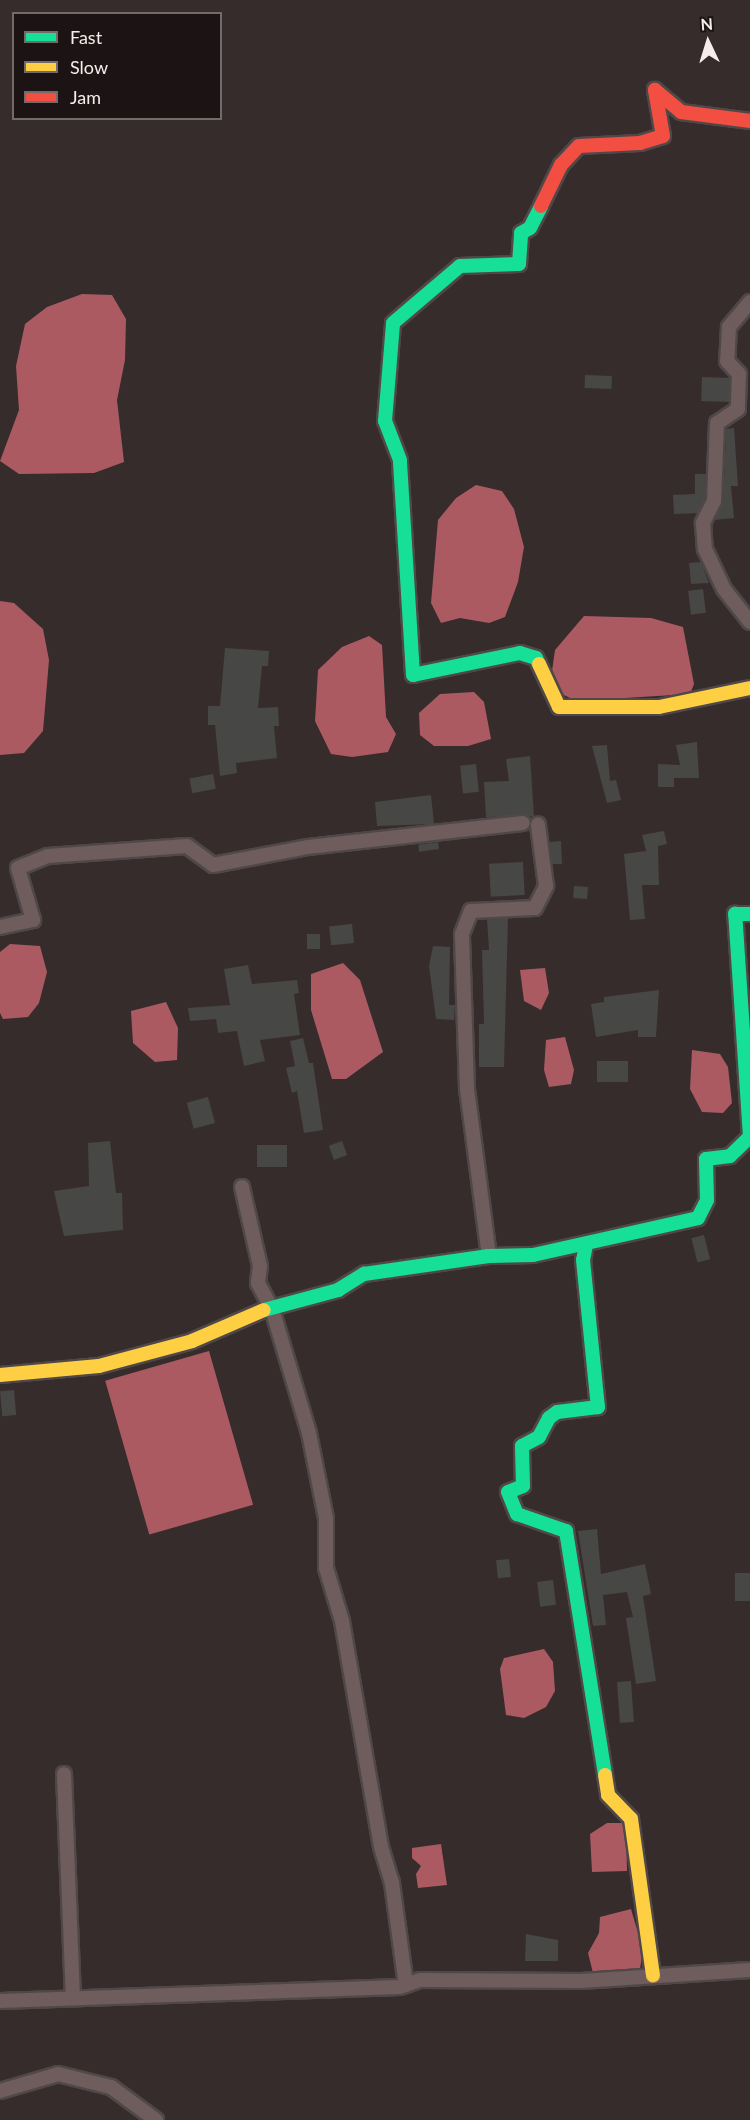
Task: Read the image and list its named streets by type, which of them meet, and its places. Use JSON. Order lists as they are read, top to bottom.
{
  "legend": ["Fast", "Slow", "Jam"],
  "north": "top"
}
